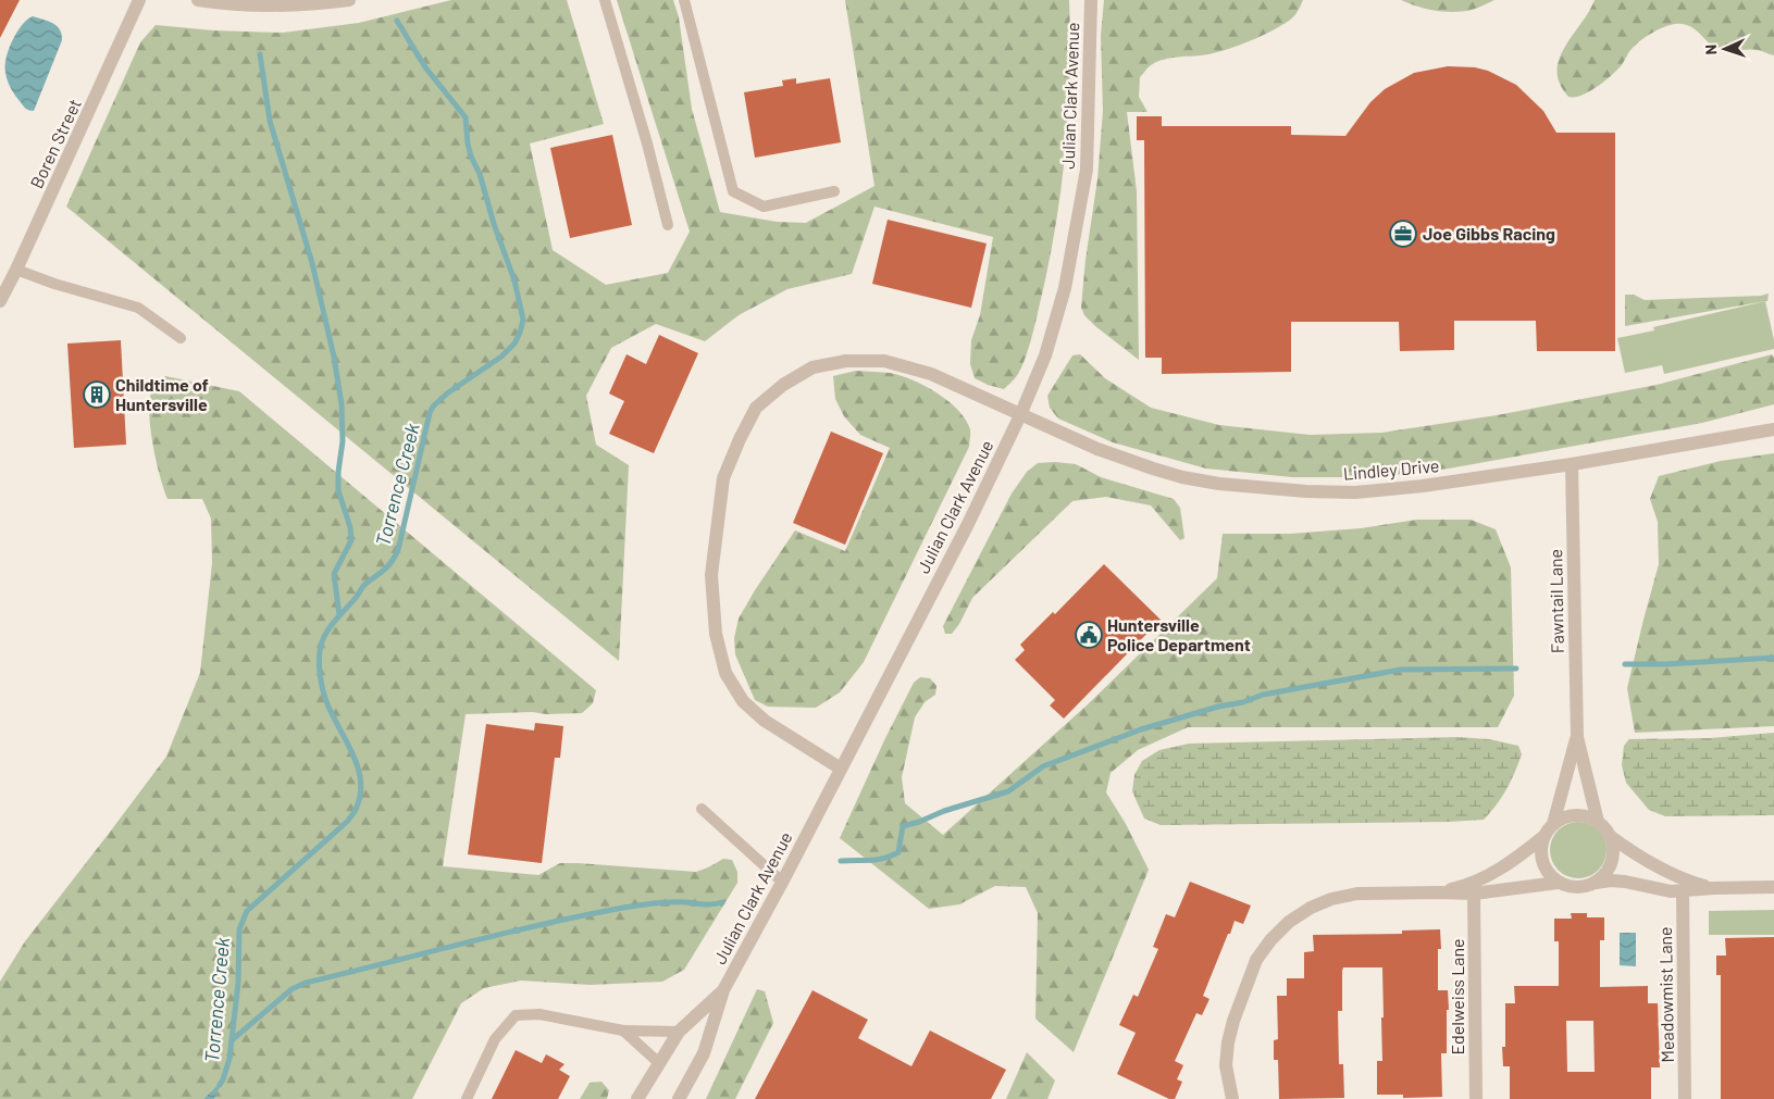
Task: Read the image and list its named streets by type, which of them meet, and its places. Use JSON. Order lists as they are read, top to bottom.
{
  "streets": {
    "street": [
      "Julian Clark Avenue",
      "Boren Street",
      "Lindley Drive",
      "Fawntail Lane",
      "Meadowmist Lane",
      "Edelweiss Lane"
    ]
  },
  "crossings": [
    ["Julian Clark Avenue", "Lindley Drive"],
    ["Lindley Drive", "Fawntail Lane"]
  ],
  "water": ["Torrence Creek"],
  "places": {
    "office": ["Joe Gibbs Racing"],
    "building": ["Childtime of Huntersville"],
    "public building": ["Huntersville Police Department"]
  },
  "north": "left"
}
